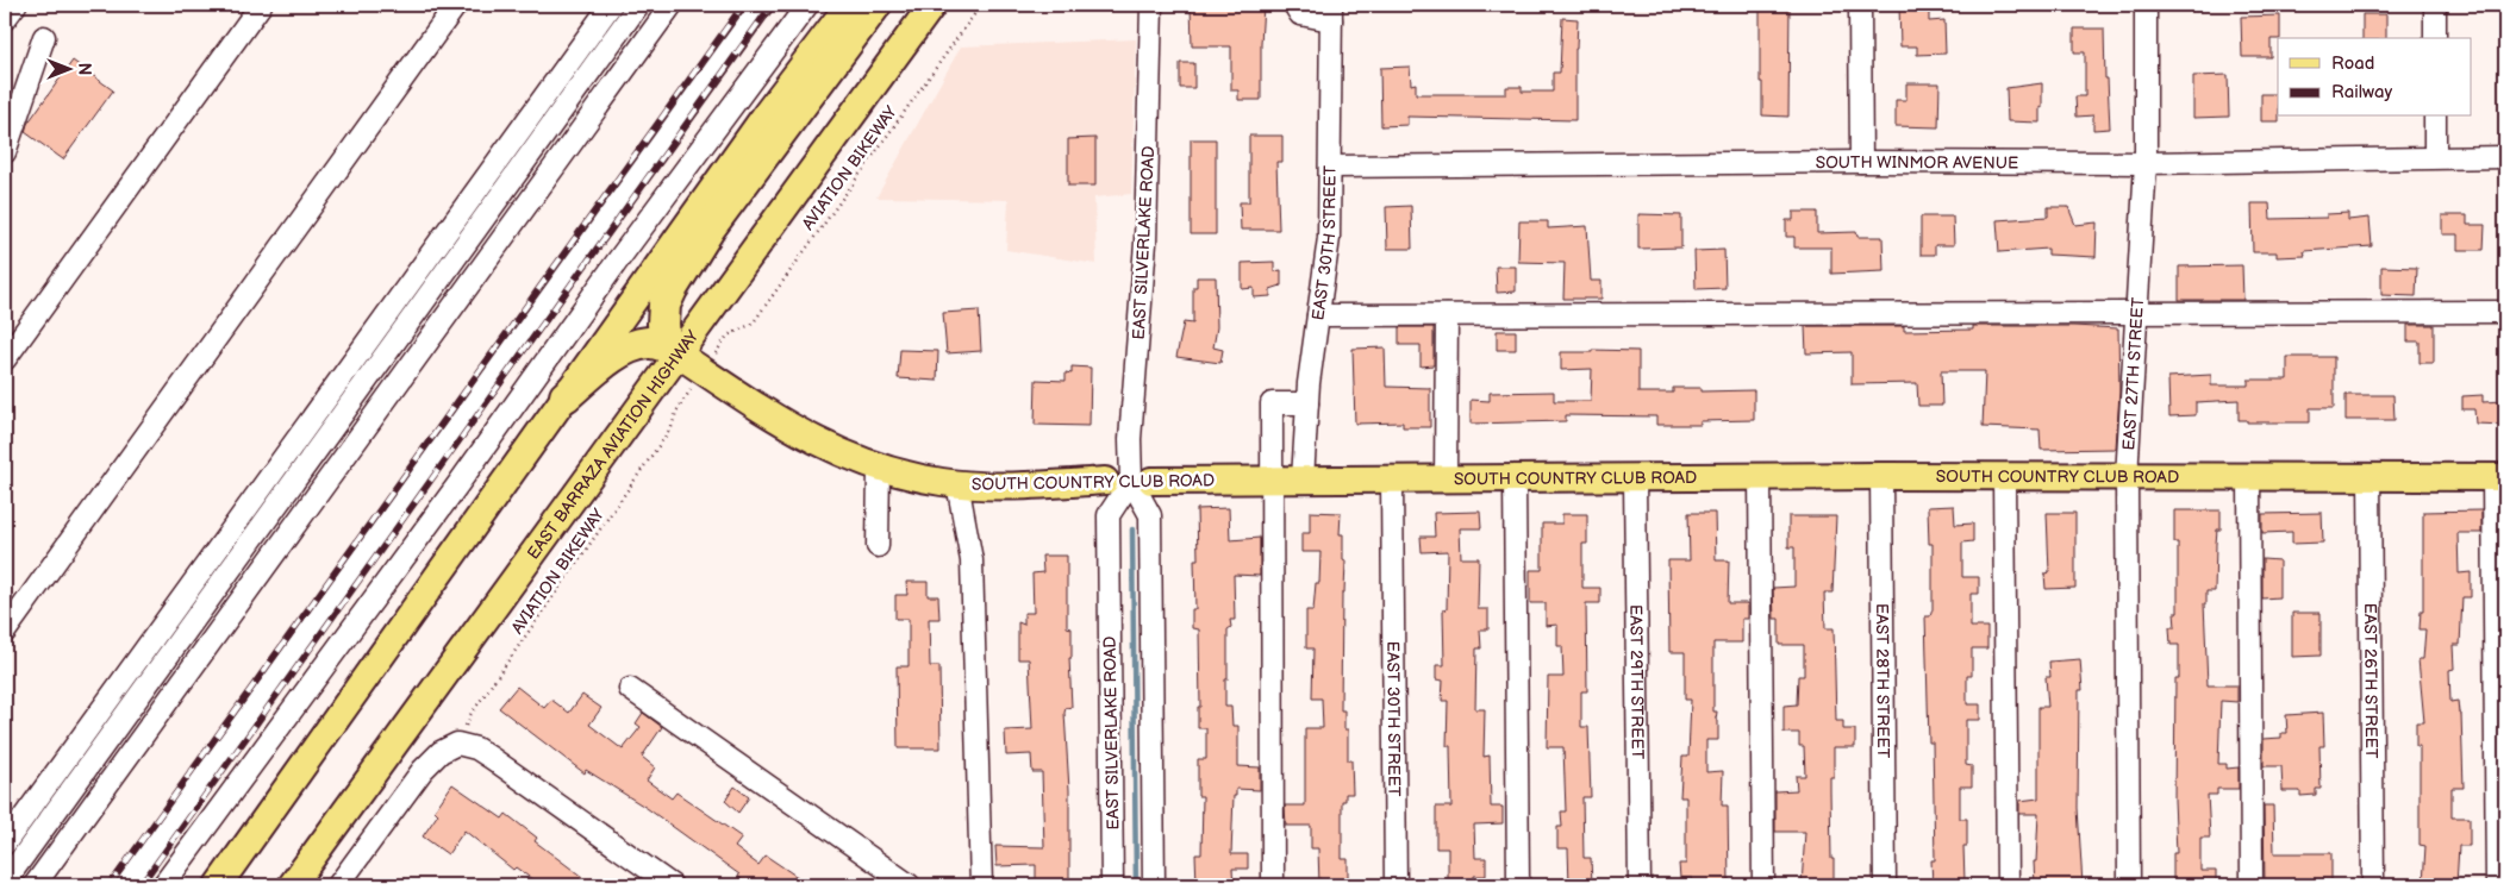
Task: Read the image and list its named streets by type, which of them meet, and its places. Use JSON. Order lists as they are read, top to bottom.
{
  "streets": {
    "main road": ["EAST BARRAZA AVIATION HIGHWAY", "SOUTH COUNTRY CLUB ROAD"],
    "street": [
      "SOUTH WINMOR AVENUE",
      "EAST SILVERLAKE ROAD",
      "EAST 30TH STREET",
      "EAST 27TH STREET",
      "EAST 28TH STREET",
      "EAST 26TH STREET",
      "EAST 29TH STREET"
    ],
    "path": ["AVIATION BIKEWAY"]
  },
  "crossings": [
    ["SOUTH WINMOR AVENUE", "EAST 30TH STREET"],
    ["SOUTH WINMOR AVENUE", "EAST 27TH STREET"],
    ["EAST SILVERLAKE ROAD", "SOUTH COUNTRY CLUB ROAD"],
    ["EAST 30TH STREET", "SOUTH COUNTRY CLUB ROAD"],
    ["EAST 27TH STREET", "SOUTH COUNTRY CLUB ROAD"],
    ["EAST BARRAZA AVIATION HIGHWAY", "SOUTH COUNTRY CLUB ROAD"],
    ["SOUTH COUNTRY CLUB ROAD", "EAST 28TH STREET"],
    ["SOUTH COUNTRY CLUB ROAD", "EAST 26TH STREET"],
    ["SOUTH COUNTRY CLUB ROAD", "EAST 29TH STREET"]
  ],
  "legend": ["Road", "Railway"],
  "north": "right"
}
